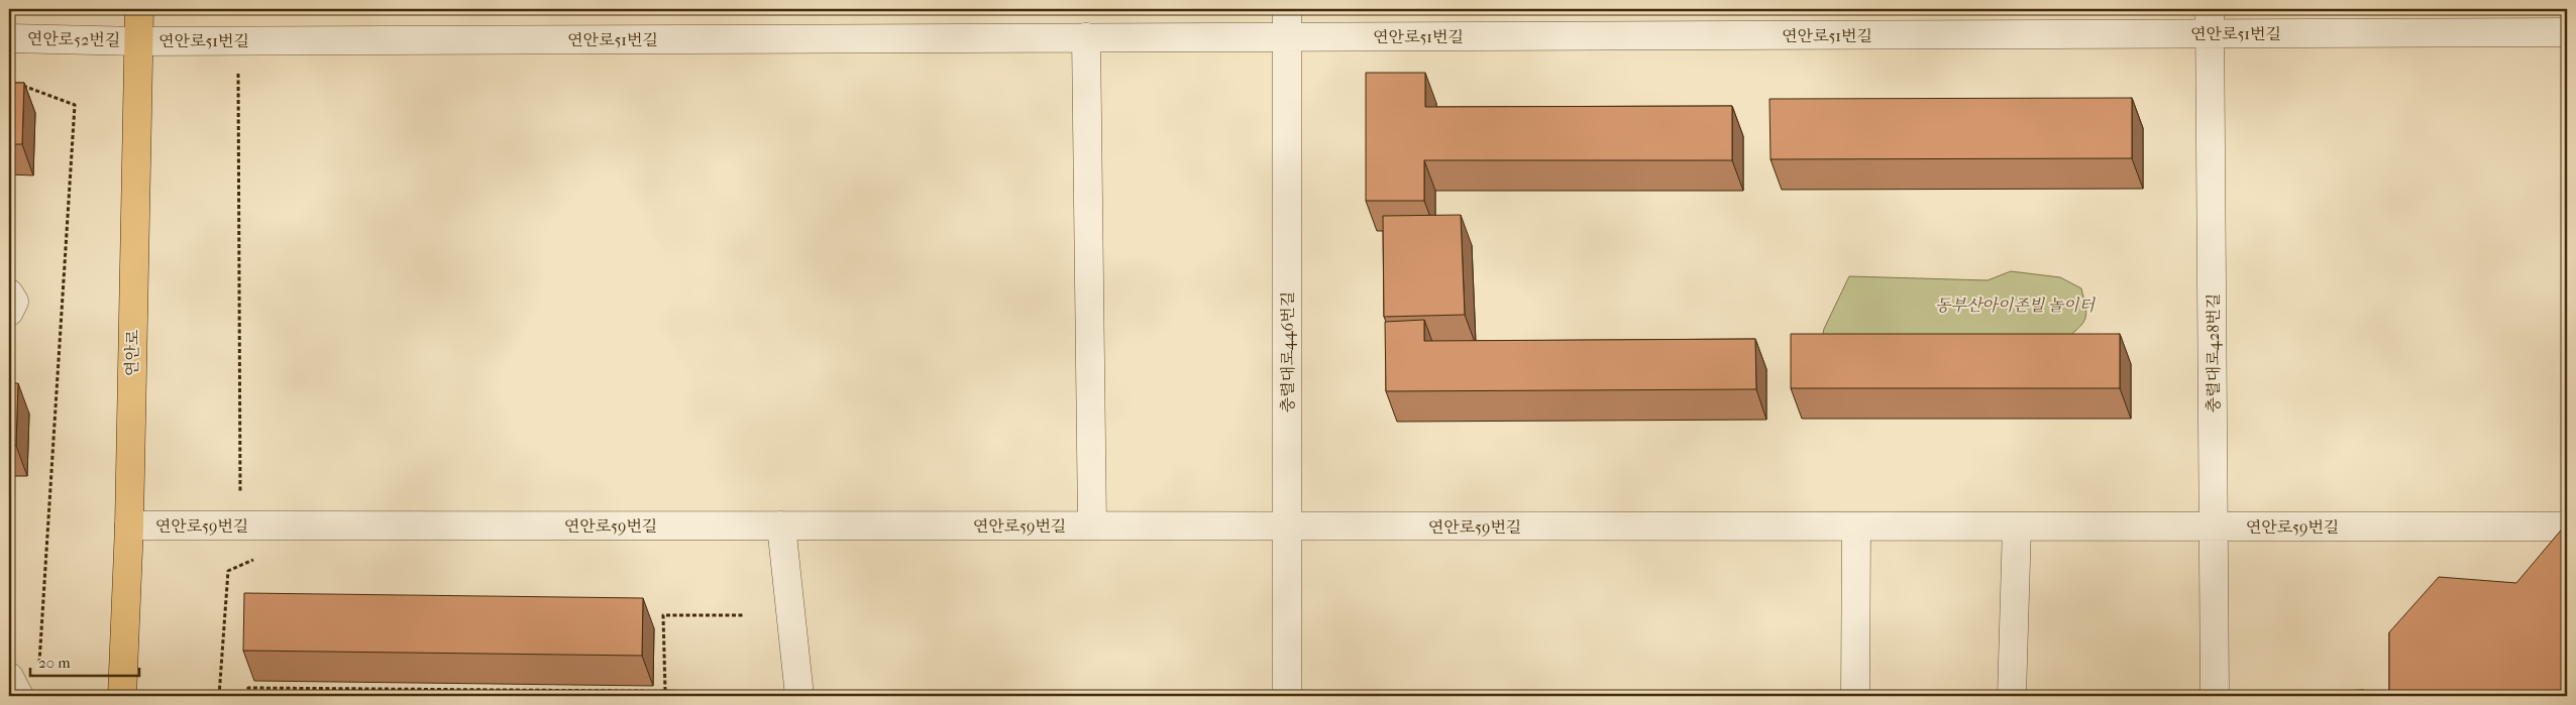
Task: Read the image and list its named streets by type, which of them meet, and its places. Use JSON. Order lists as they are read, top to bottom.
{
  "streets": {
    "main road": ["연안로"],
    "street": [
      "연안로51번길",
      "연안로52번길",
      "충렬대로446번길",
      "충렬대로428번길",
      "연안로59번길"
    ]
  },
  "crossings": [
    ["연안로51번길", "연안로52번길"],
    ["연안로51번길", "충렬대로446번길"],
    ["연안로51번길", "연안로"],
    ["연안로51번길", "충렬대로428번길"],
    ["연안로52번길", "연안로"],
    ["충렬대로446번길", "연안로59번길"],
    ["연안로", "연안로59번길"],
    ["충렬대로428번길", "연안로59번길"]
  ],
  "parks": ["동부산아이존빌 놀이터"],
  "scale_bar": "20 m"
}
